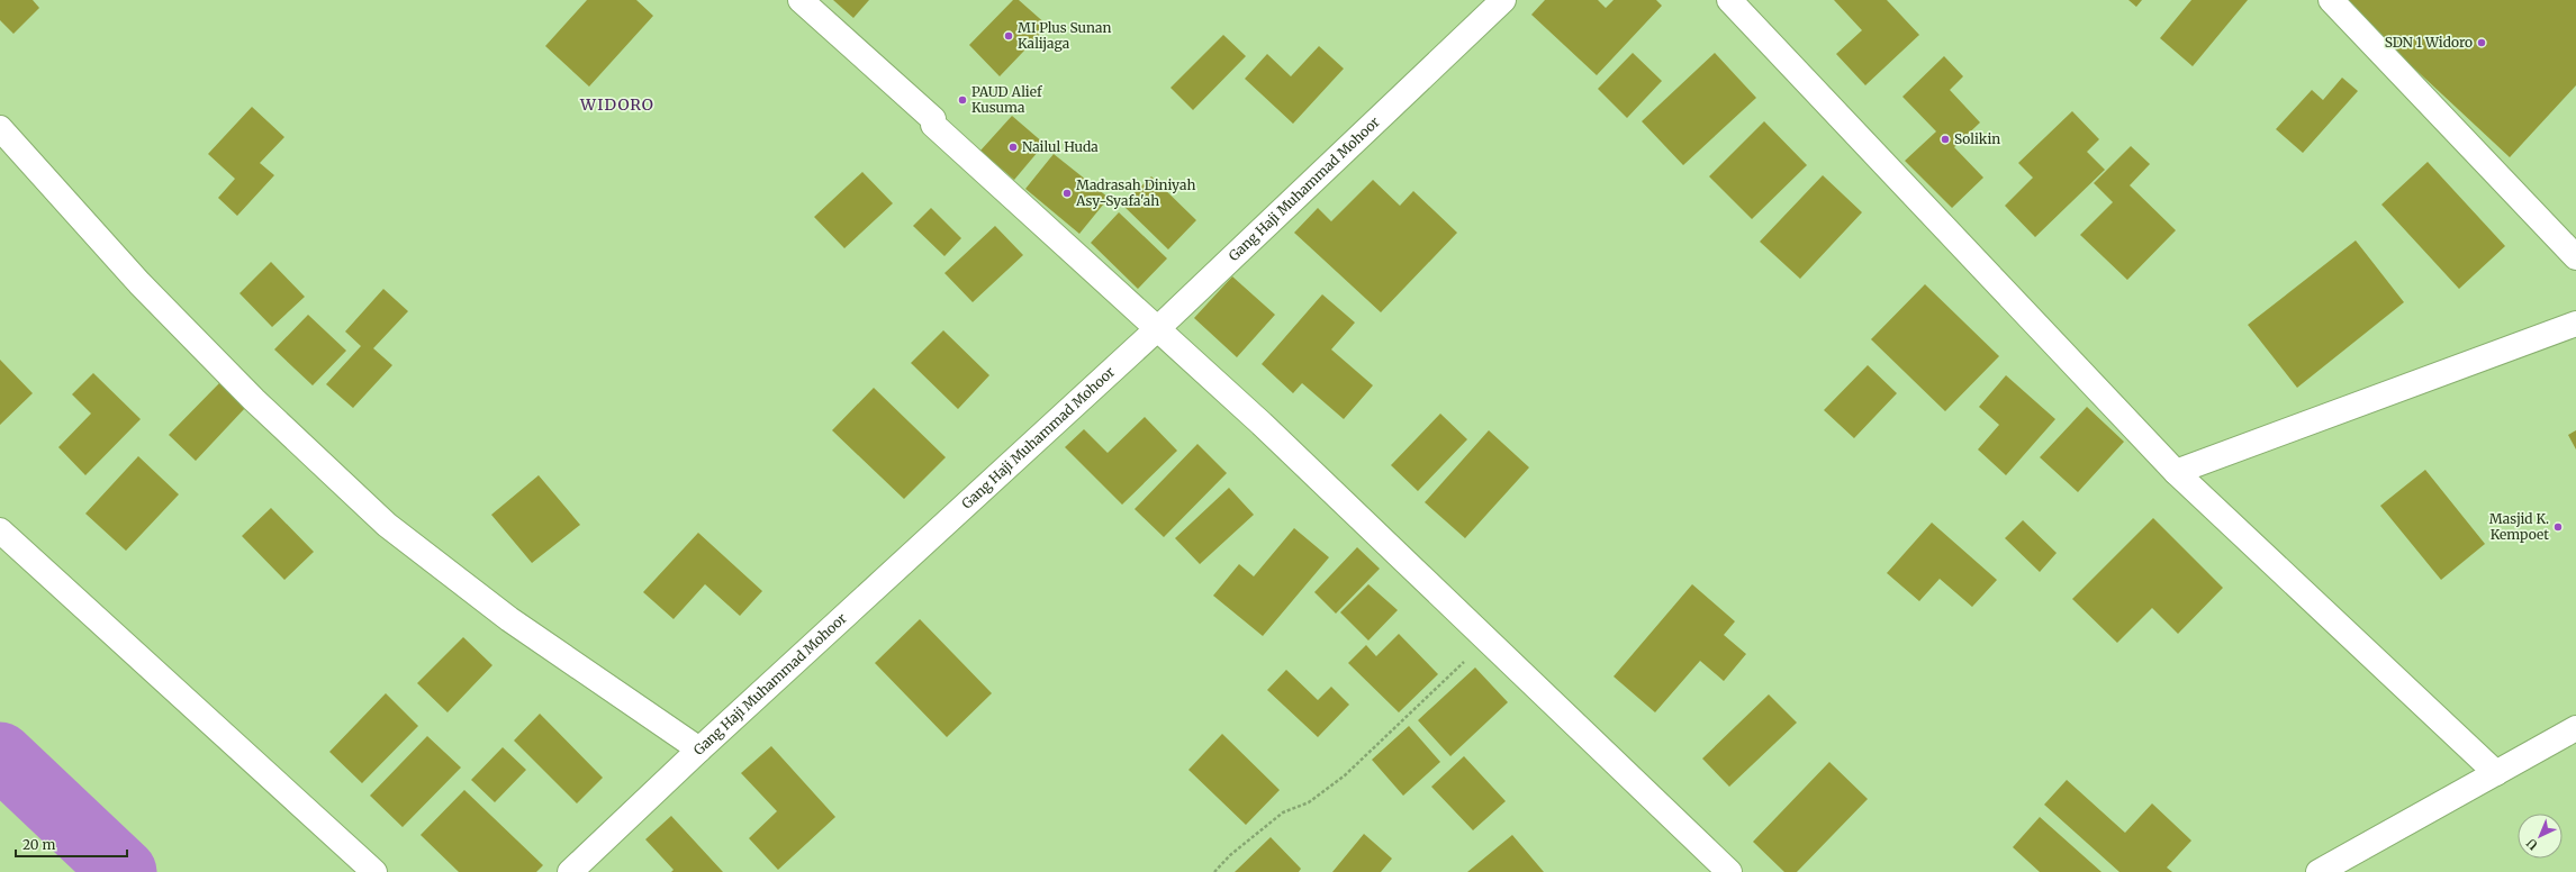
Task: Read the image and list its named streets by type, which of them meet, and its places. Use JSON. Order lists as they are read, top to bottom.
{
  "streets": {
    "street": ["Gang Haji Muhammad Mohoor"]
  },
  "districts": ["WIDORO"],
  "places": [
    "MI Plus Sunan Kalijaga",
    "SDN 1 Widoro",
    "PAUD Alief Kusuma",
    "Solikin",
    "Nailul Huda",
    "Madrasah Diniyah Asy-Syafa'ah",
    "Masjid K. Kempoet"
  ],
  "scale_bar": "20 m",
  "north": "bottom left"
}
